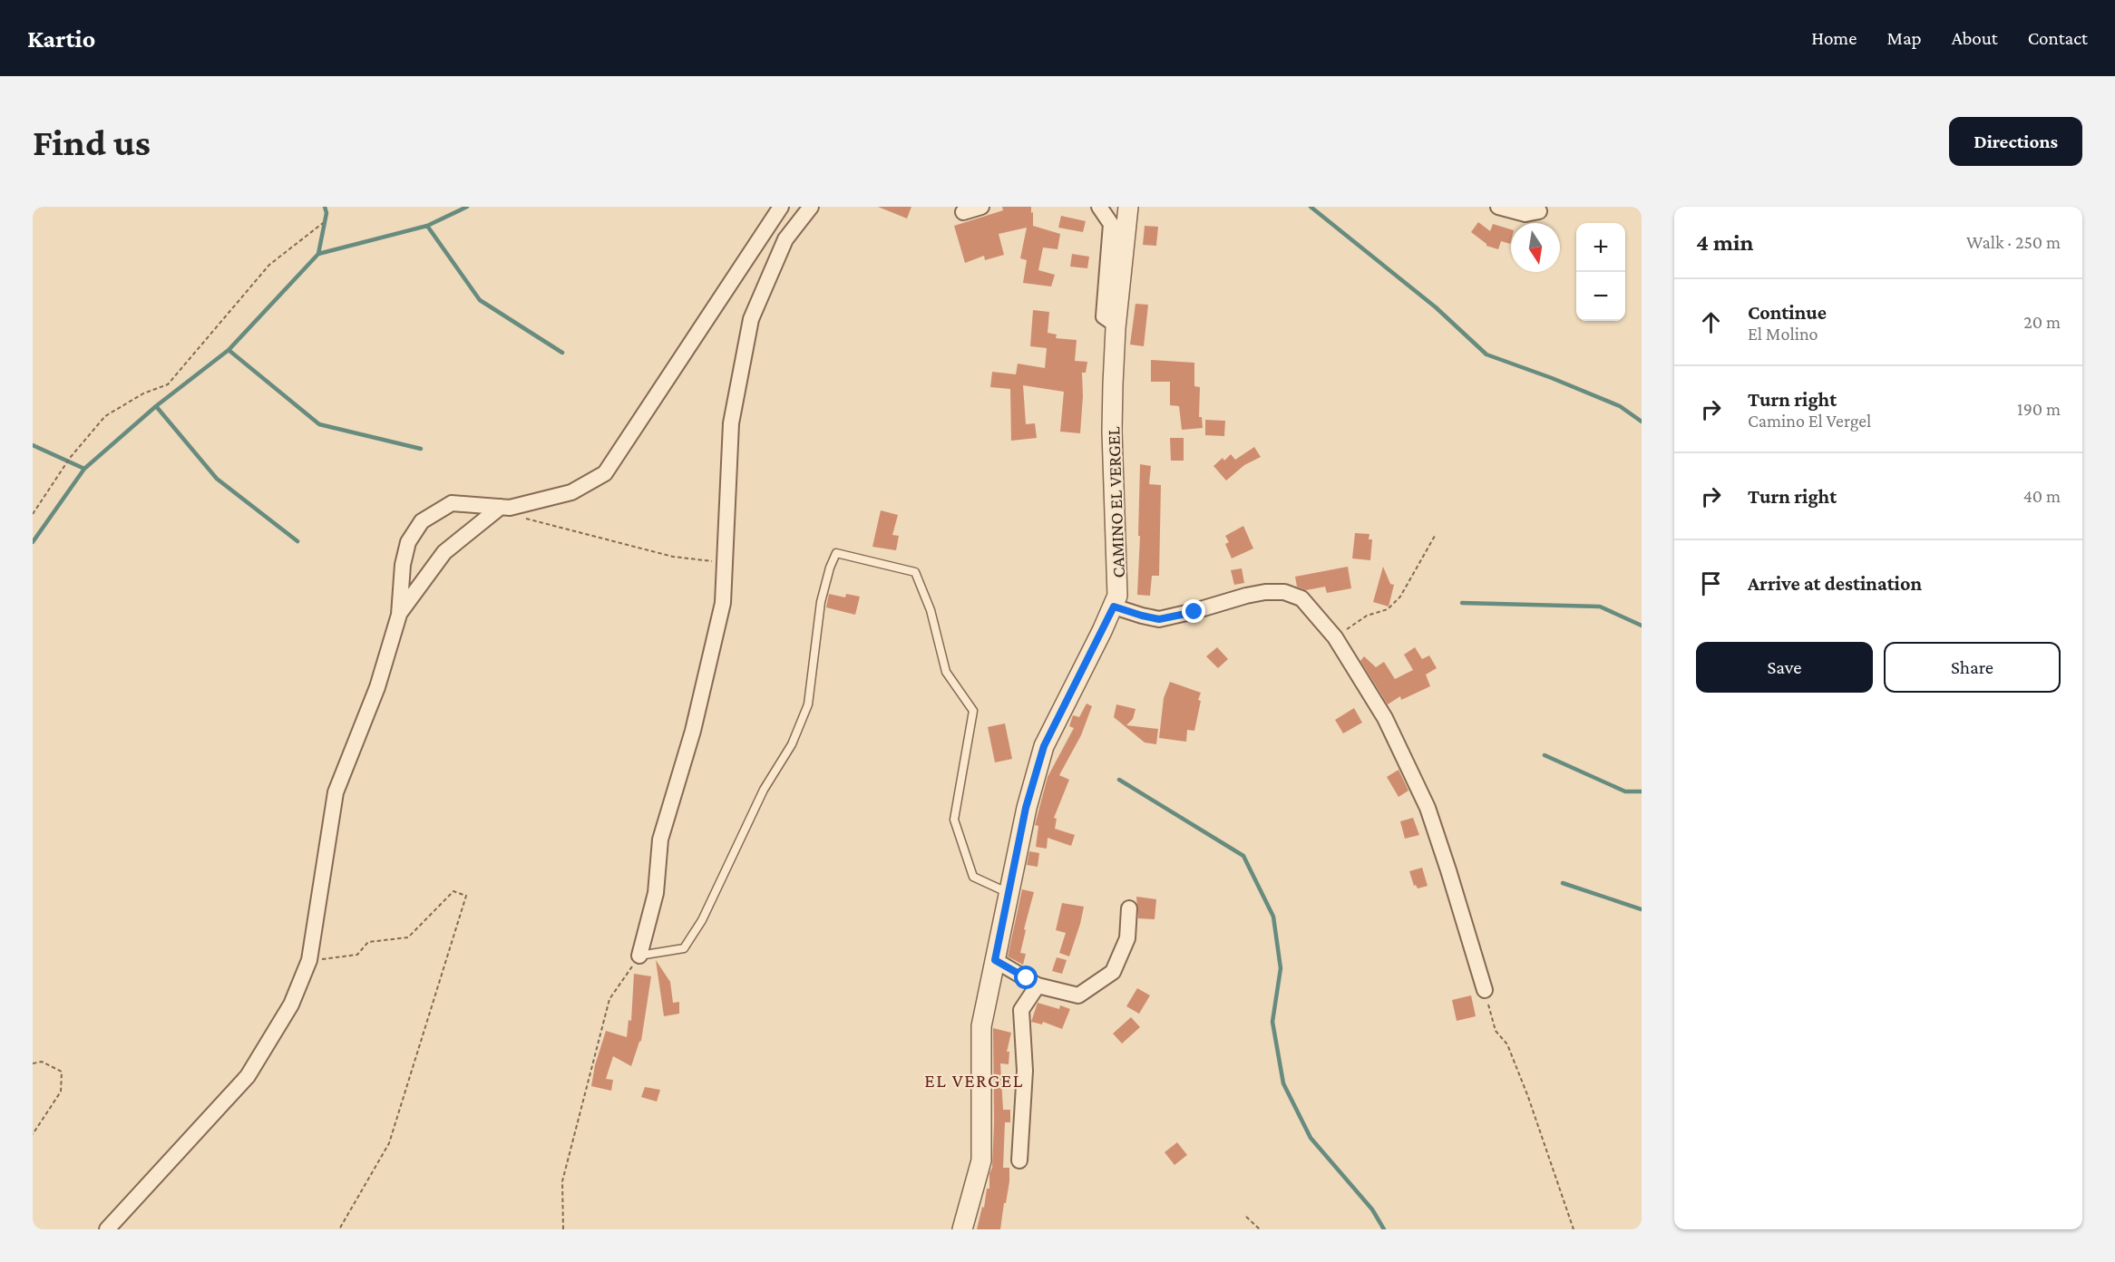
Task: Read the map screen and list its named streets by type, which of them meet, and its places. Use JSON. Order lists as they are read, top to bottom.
{
  "streets": {
    "street": ["CAMINO EL VERGEL"]
  },
  "districts": ["EL VERGEL"],
  "north": "bottom",
  "page": {
    "header": "Kartio",
    "nav": [
      "Home",
      "Map",
      "About",
      "Contact"
    ],
    "buttons": [
      "Directions",
      ["Save", "Share"]
    ],
    "title": "Find us",
    "heading": ["4 min", "Walk · 250 m"],
    "map_buttons": ["+", "−"],
    "list": [
      ["Continue", "El Molino", "20 m"],
      ["Turn right", "Camino El Vergel", "190 m"],
      ["Turn right", "40 m"],
      "Arrive at destination"
    ]
  }
}
